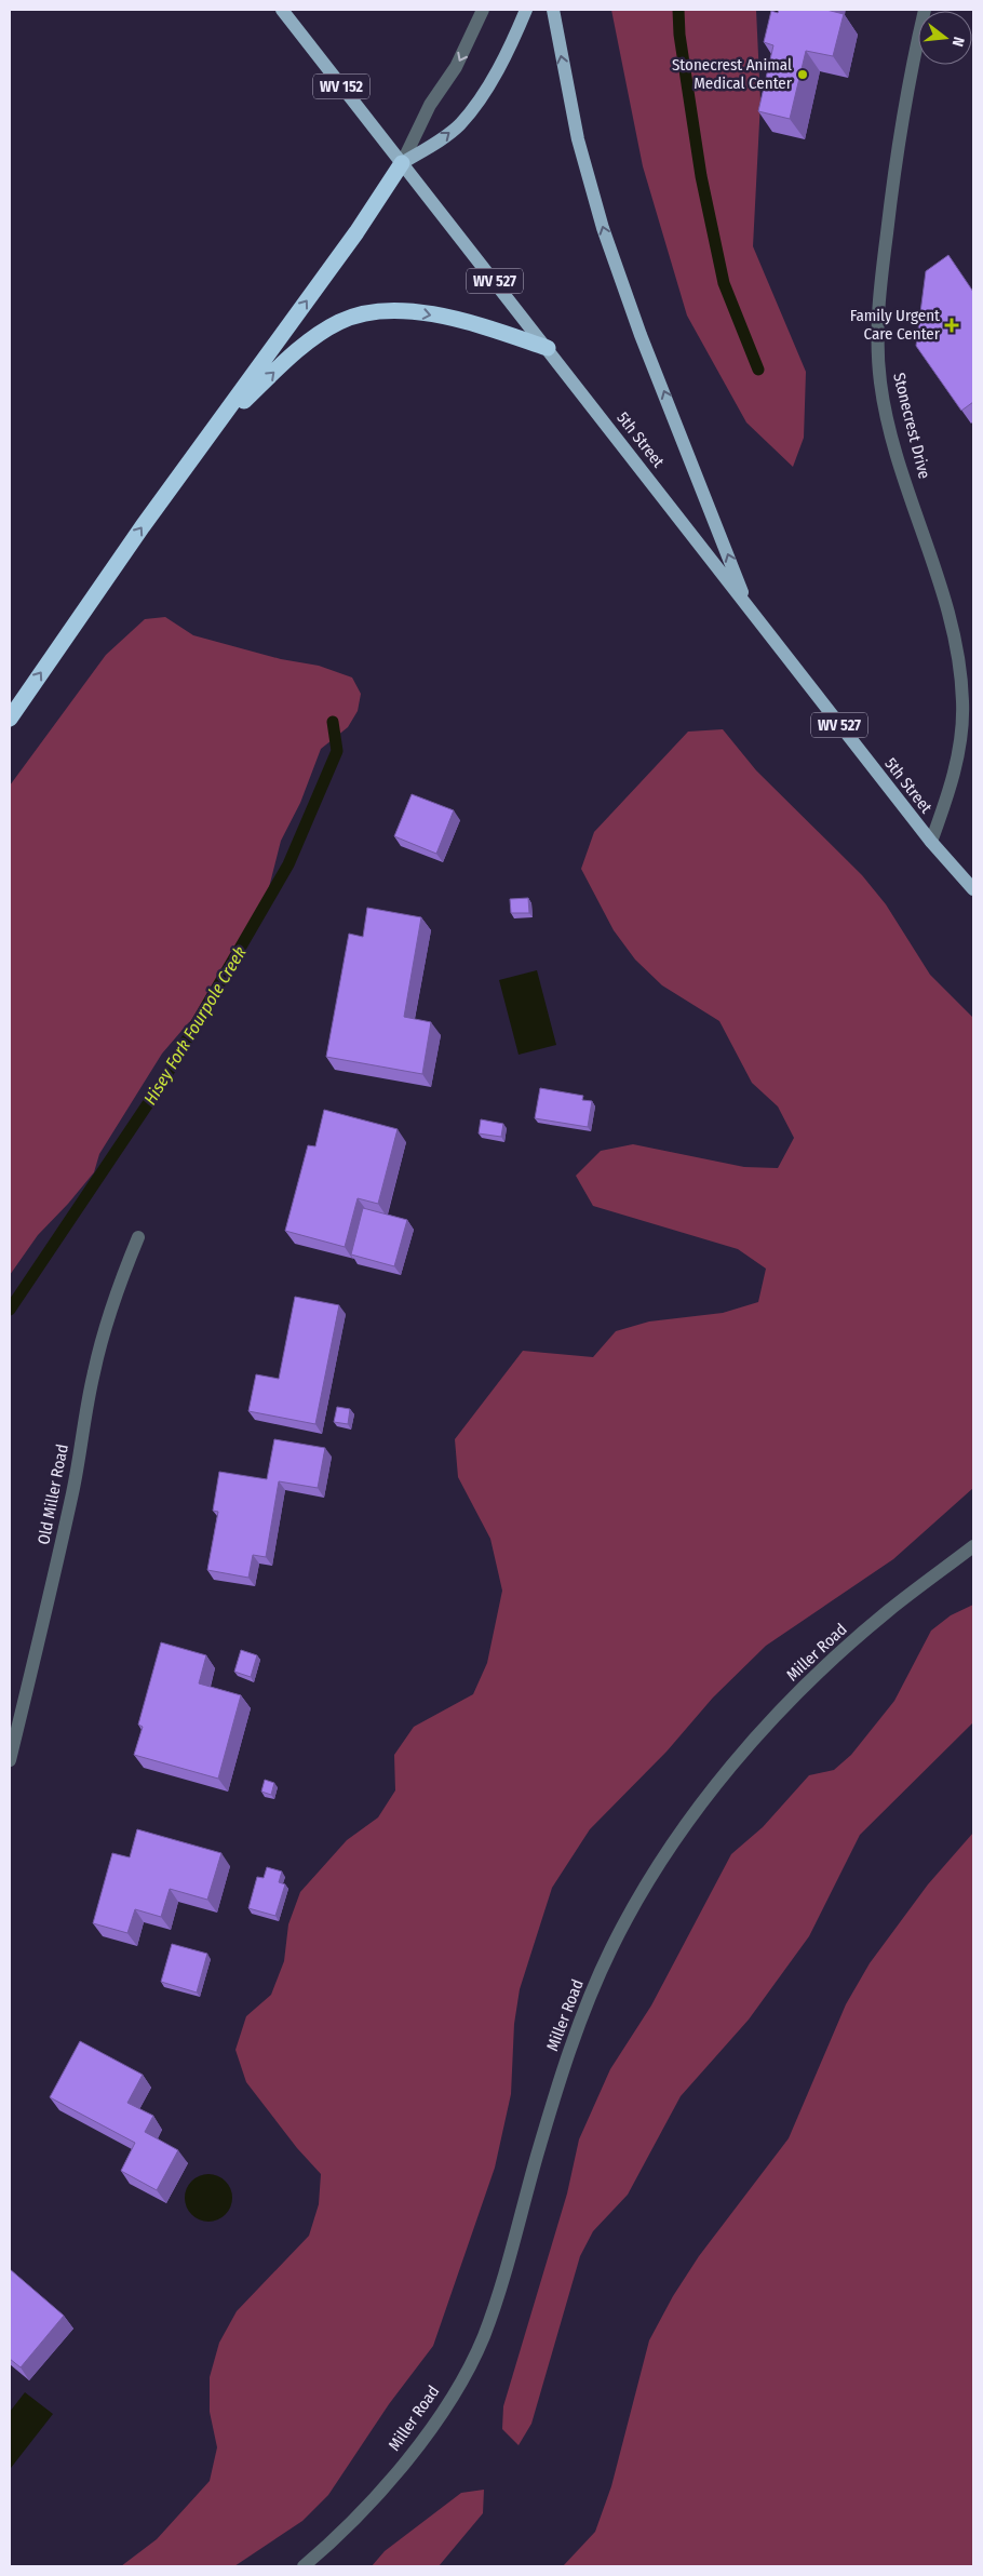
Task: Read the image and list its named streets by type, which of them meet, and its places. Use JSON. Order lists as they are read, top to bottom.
{
  "streets": {
    "main road": ["WV 152", "WV 527", "5th Street"],
    "street": ["Stonecrest Drive", "Old Miller Road", "Miller Road"]
  },
  "crossings": [
    ["Stonecrest Drive", "5th Street"]
  ],
  "water": ["Hisey Fork Fourpole Creek"],
  "places": {
    "other": ["Stonecrest Animal Medical Center"],
    "health": ["Family Urgent Care Center"]
  },
  "north": "right"
}
